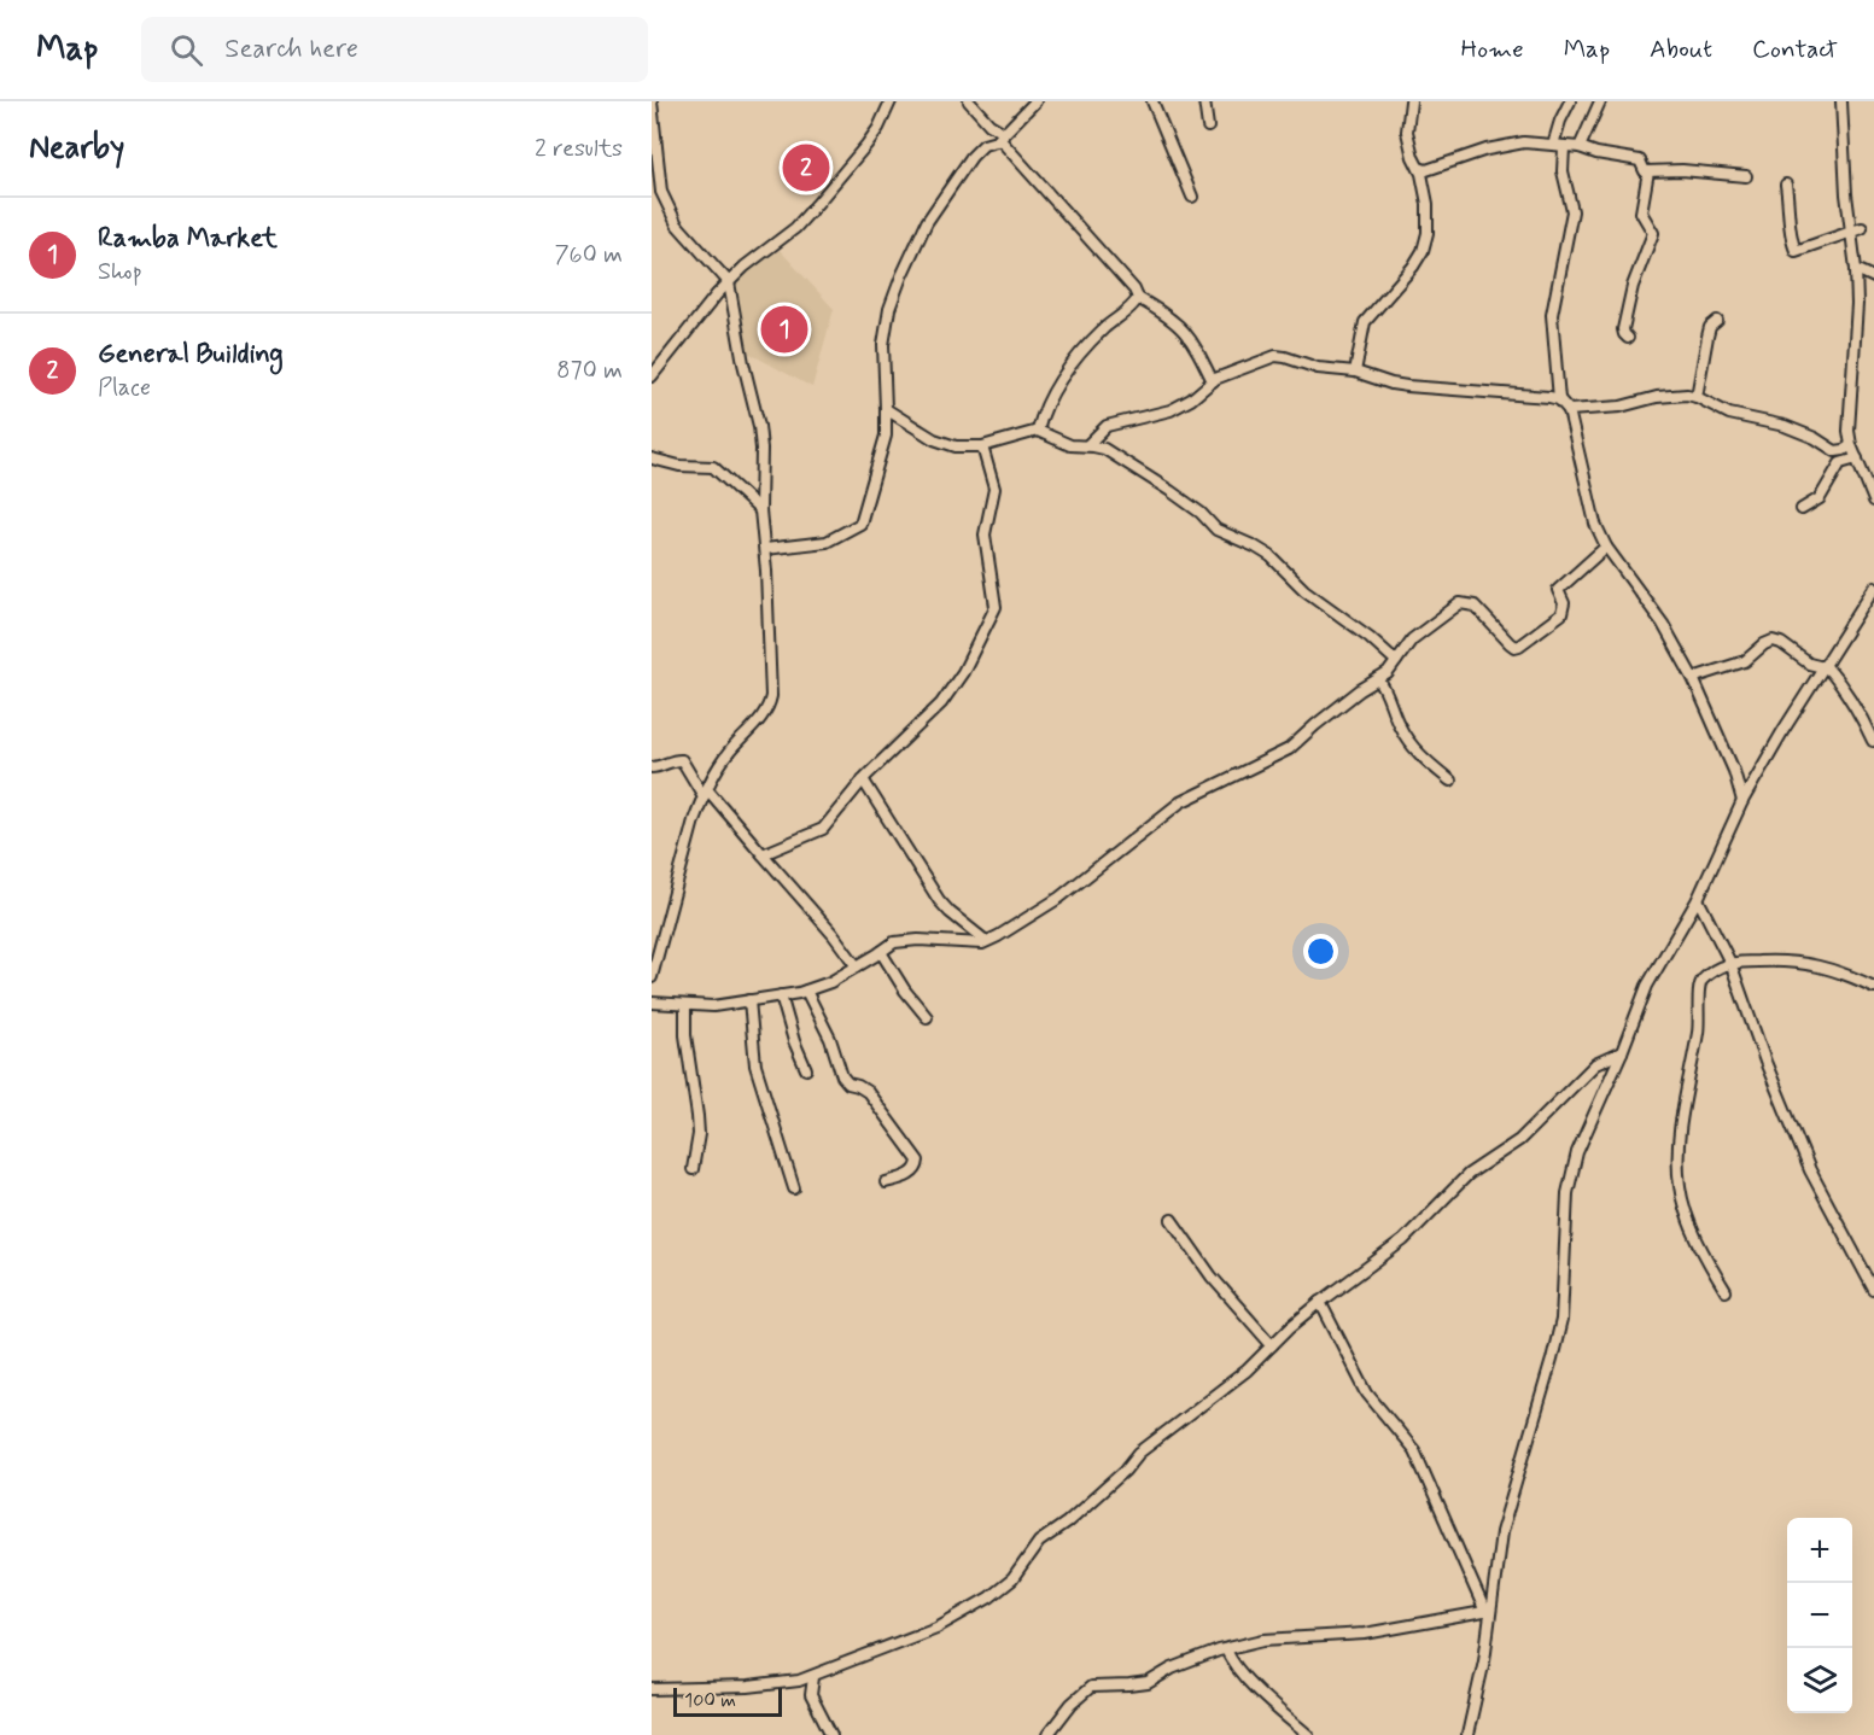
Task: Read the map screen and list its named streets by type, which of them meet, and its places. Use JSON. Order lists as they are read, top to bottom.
{
  "scale_bar": "100 m",
  "page": {
    "header": "Map",
    "search": "Search here",
    "nav": [
      "Home",
      "Map",
      "About",
      "Contact"
    ],
    "heading": ["Nearby", "2 results"],
    "pins": ["2", "1"],
    "list": [
      {
        "mark": "1",
        "name": "Ramba Market",
        "note": "Shop",
        "value": "760 m"
      },
      {
        "mark": "2",
        "name": "General Building",
        "note": "Place",
        "value": "870 m"
      }
    ],
    "map_buttons": ["+", "−"],
    "scale": "100 m"
  }
}
